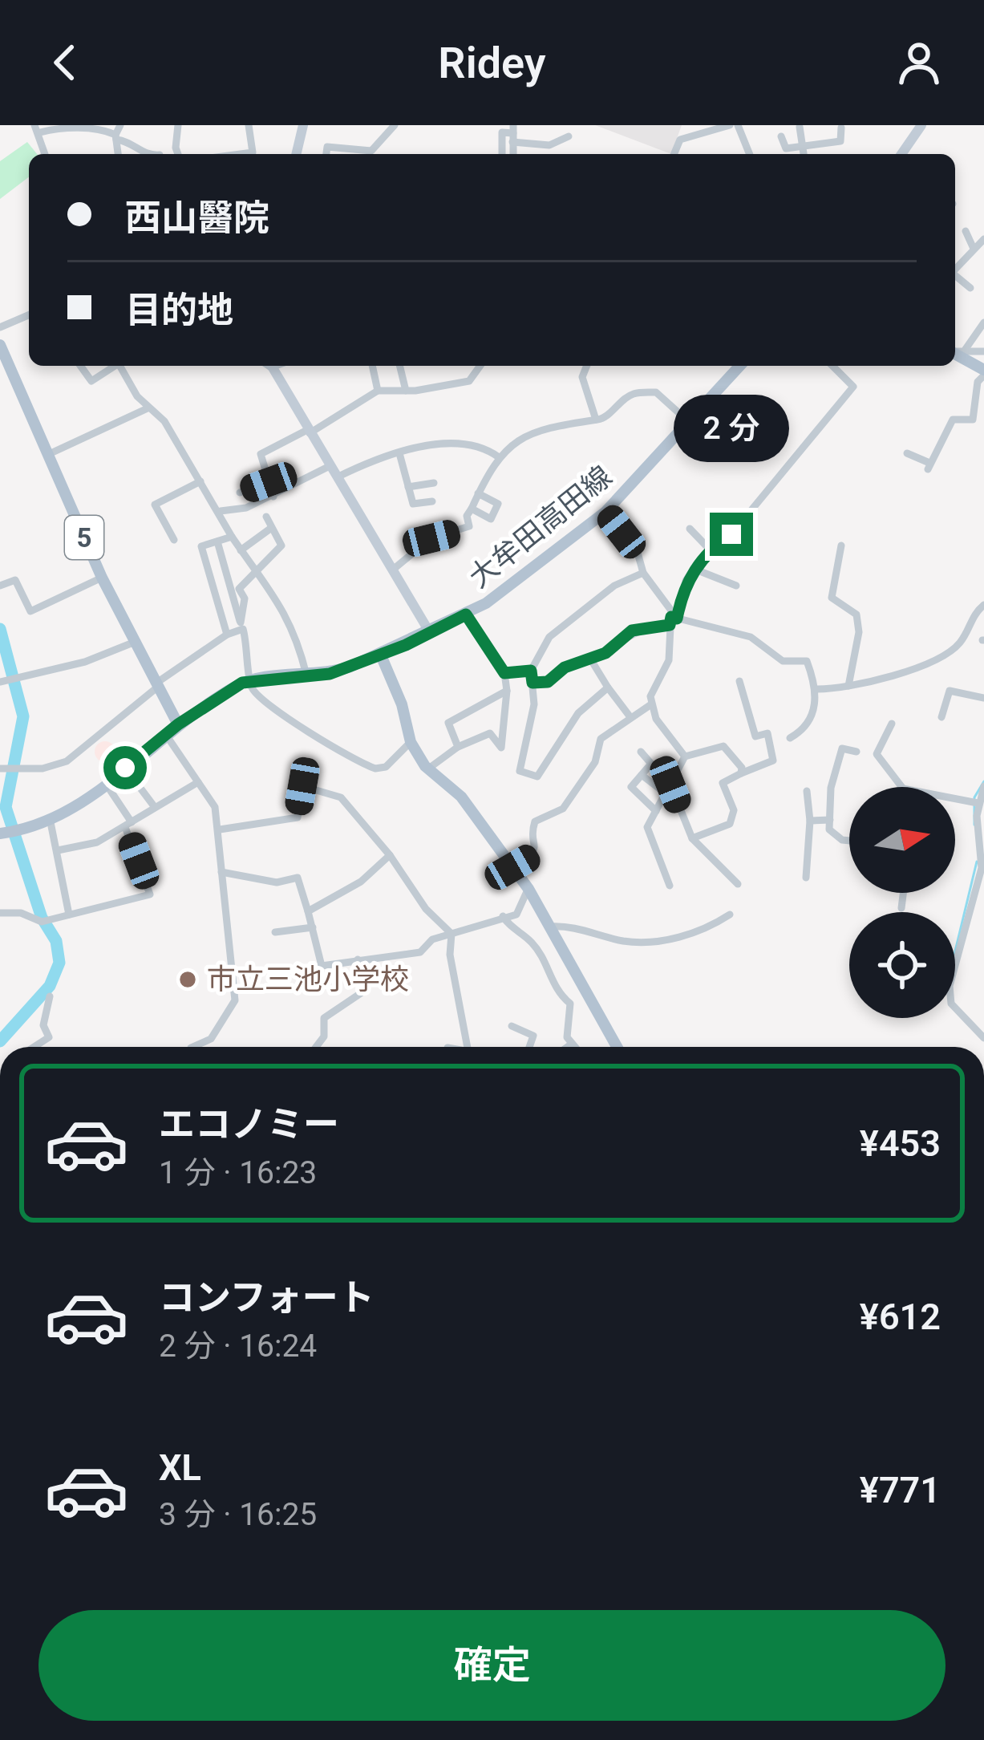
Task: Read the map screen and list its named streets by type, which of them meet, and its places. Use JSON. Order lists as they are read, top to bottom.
{
  "streets": {
    "main road": ["大牟田高田線", "5"]
  },
  "places": ["市立三池小学校"],
  "north": "right",
  "page": {
    "header": "Ridey",
    "banner": ["西山醫院", "目的地"],
    "bubble": "2 分",
    "list": [
      {
        "name": "エコノミー",
        "note": "1 分 · 16:23",
        "value": "¥453"
      },
      {
        "name": "コンフォート",
        "note": "2 分 · 16:24",
        "value": "¥612"
      },
      {
        "name": "XL",
        "note": "3 分 · 16:25",
        "value": "¥771"
      }
    ],
    "buttons": "確定"
  }
}
